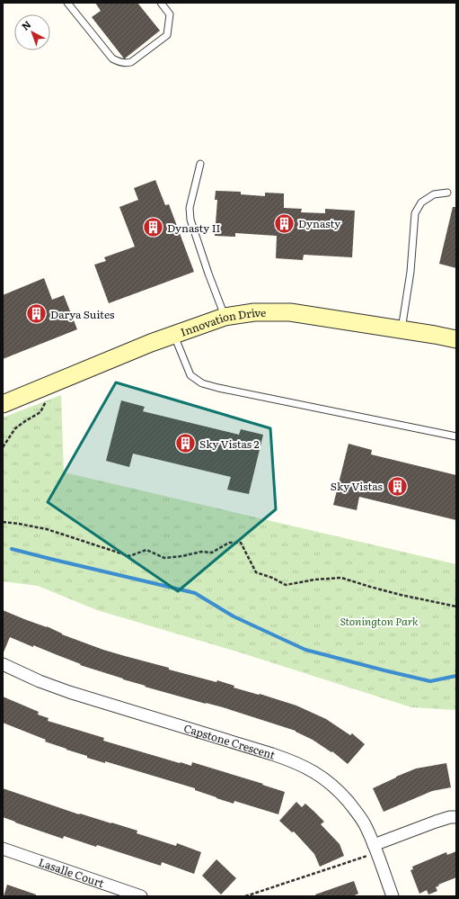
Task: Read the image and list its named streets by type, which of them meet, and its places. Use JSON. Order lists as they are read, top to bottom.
{
  "streets": {
    "street": ["Innovation Drive", "Capstone Crescent", "Lasalle Court"]
  },
  "parks": ["Stonington Park"],
  "places": {
    "building": [
      "Dynasty",
      "Dynasty II",
      "Darya Suites",
      "Sky Vistas 2",
      "Sky Vistas"
    ]
  },
  "north": "top left"
}
